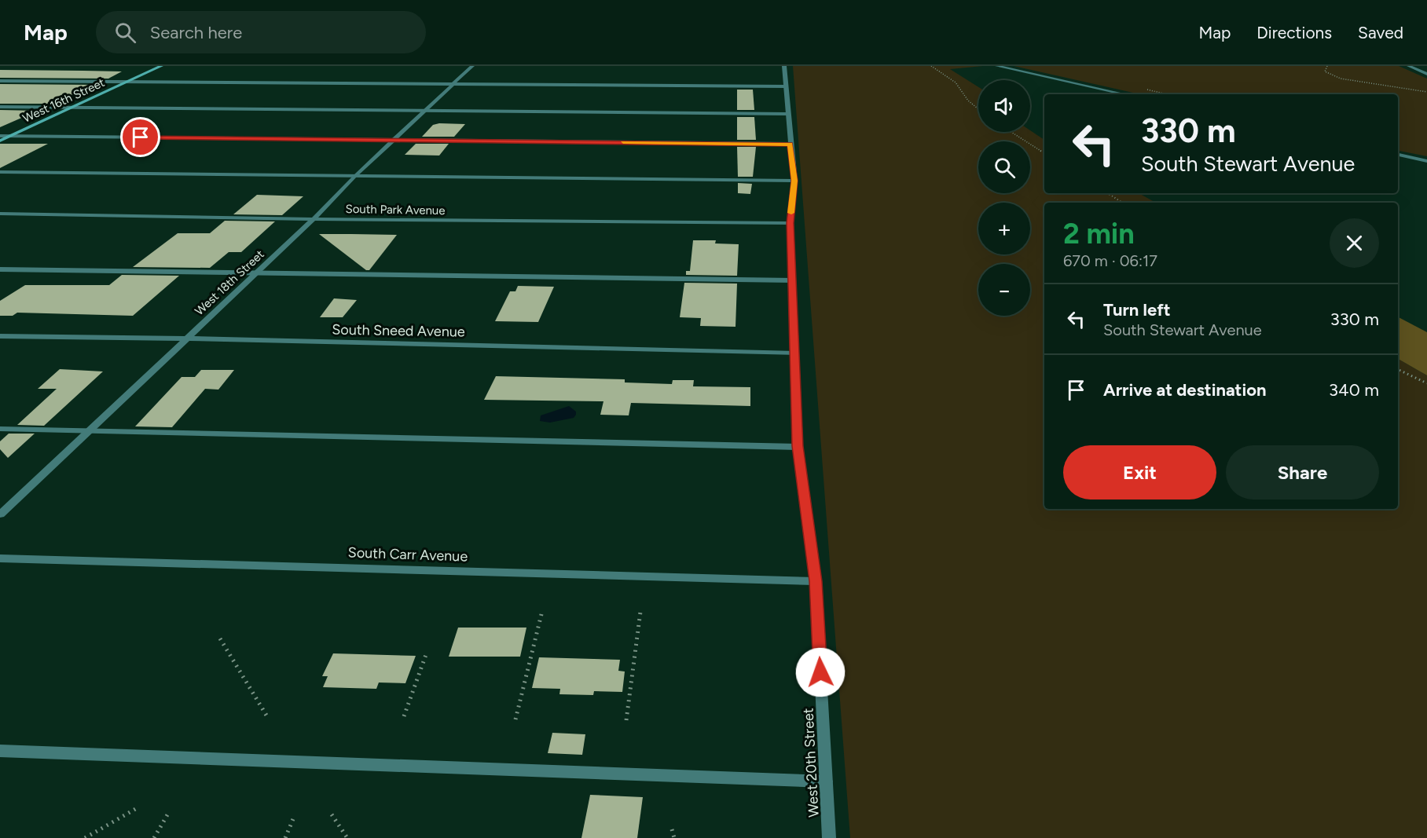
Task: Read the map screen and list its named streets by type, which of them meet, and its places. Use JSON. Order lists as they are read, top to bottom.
{
  "streets": {
    "main road": ["West 16th Street"],
    "street": [
      "South Park Avenue",
      "West 18th Street",
      "South Sneed Avenue",
      "South Carr Avenue",
      "West 20th Street"
    ]
  },
  "crossings": [
    ["South Park Avenue", "West 18th Street"],
    ["South Park Avenue", "West 20th Street"],
    ["West 18th Street", "South Sneed Avenue"],
    ["South Sneed Avenue", "West 20th Street"],
    ["South Carr Avenue", "West 20th Street"]
  ],
  "page": {
    "header": "Map",
    "search": "Search here",
    "nav": ["Map", "Directions", "Saved"],
    "map_buttons": ["+", "−"],
    "turn": ["330 m", "South Stewart Avenue"],
    "heading": ["2 min", "670 m · 06:17"],
    "list": [
      {
        "name": "Turn left",
        "note": "South Stewart Avenue",
        "value": "330 m"
      },
      {
        "name": "Arrive at destination",
        "value": "340 m"
      }
    ],
    "buttons": ["Exit", "Share"]
  }
}
